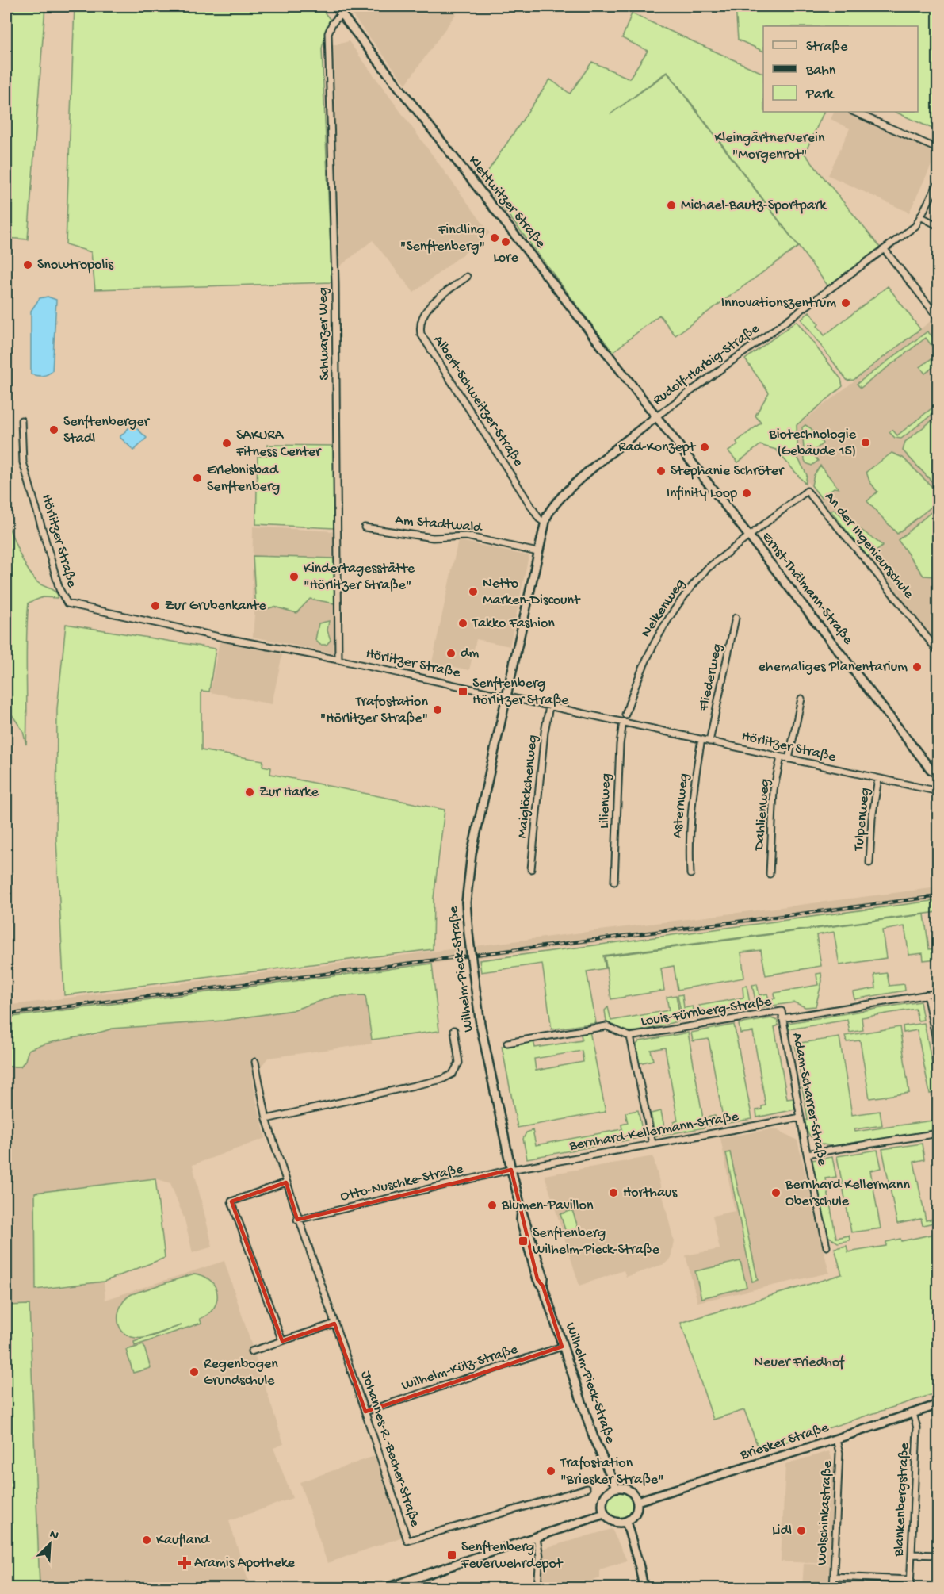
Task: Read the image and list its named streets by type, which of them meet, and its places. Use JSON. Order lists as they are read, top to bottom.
{
  "streets": {
    "main road": [
      "Klettwitzer Straße",
      "Ernst-Thälmann-Straße",
      "Wilhelm-Pieck-Straße",
      "Briesker Straße"
    ],
    "street": [
      "Schwarzer Weg",
      "Rudolf-Harbig-Straße",
      "Albert-Schweitzer-Straße",
      "Am Stadtwald",
      "Hörlitzer Straße",
      "An der Ingenieurschule",
      "Nelkenweg",
      "Fliederweg",
      "Maiglöckchenweg",
      "Lilienweg",
      "Asternweg",
      "Dahlienweg",
      "Tulpenweg",
      "Louis-Fürnberg-Straße",
      "Adam-Scharrer-Straße",
      "Bernhard-Kellermann-Straße",
      "Otto-Nuschke-Straße",
      "Wilhelm-Külz-Straße",
      "Johannes-R.-Becher-Straße",
      "Blankenbergstraße",
      "Wolschinkastraße"
    ]
  },
  "crossings": [
    ["Klettwitzer Straße", "Schwarzer Weg"],
    ["Klettwitzer Straße", "Rudolf-Harbig-Straße"],
    ["Klettwitzer Straße", "Ernst-Thälmann-Straße"],
    ["Klettwitzer Straße", "Wilhelm-Pieck-Straße"],
    ["Schwarzer Weg", "Hörlitzer Straße"],
    ["Rudolf-Harbig-Straße", "Ernst-Thälmann-Straße"],
    ["Rudolf-Harbig-Straße", "Wilhelm-Pieck-Straße"],
    ["Albert-Schweitzer-Straße", "Wilhelm-Pieck-Straße"],
    ["Am Stadtwald", "Wilhelm-Pieck-Straße"],
    ["Hörlitzer Straße", "Fliederweg"],
    ["Hörlitzer Straße", "Maiglöckchenweg"],
    ["Hörlitzer Straße", "Lilienweg"],
    ["Hörlitzer Straße", "Asternweg"],
    ["Hörlitzer Straße", "Dahlienweg"],
    ["Hörlitzer Straße", "Tulpenweg"],
    ["Hörlitzer Straße", "Wilhelm-Pieck-Straße"],
    ["An der Ingenieurschule", "Ernst-Thälmann-Straße"],
    ["An der Ingenieurschule", "Nelkenweg"],
    ["Ernst-Thälmann-Straße", "Nelkenweg"],
    ["Ernst-Thälmann-Straße", "Wilhelm-Pieck-Straße"],
    ["Wilhelm-Pieck-Straße", "Bernhard-Kellermann-Straße"],
    ["Wilhelm-Pieck-Straße", "Otto-Nuschke-Straße"],
    ["Wilhelm-Pieck-Straße", "Wilhelm-Külz-Straße"],
    ["Wilhelm-Pieck-Straße", "Briesker Straße"],
    ["Louis-Fürnberg-Straße", "Adam-Scharrer-Straße"],
    ["Louis-Fürnberg-Straße", "Bernhard-Kellermann-Straße"],
    ["Adam-Scharrer-Straße", "Bernhard-Kellermann-Straße"],
    ["Bernhard-Kellermann-Straße", "Otto-Nuschke-Straße"],
    ["Otto-Nuschke-Straße", "Johannes-R.-Becher-Straße"],
    ["Wilhelm-Külz-Straße", "Johannes-R.-Becher-Straße"],
    ["Briesker Straße", "Blankenbergstraße"],
    ["Briesker Straße", "Wolschinkastraße"]
  ],
  "parks": ["Kleingärtnerverein \"Morgenrot\"", "Neuer Friedhof"],
  "places": {
    "other": [
      "Michael-Bautz-Sportpark",
      "Findling \"Senftenberg\"",
      "Lore",
      "Snowtropolis",
      "Innovationszentrum",
      "Senftenberger Stadl",
      "Biotechnologie (Gebäude 15)",
      "SAKURA Fitness Center",
      "Rad-Konzept",
      "Stephanie Schröter",
      "Erlebnisbad Senftenberg",
      "Infinity Loop",
      "Kindertagesstätte \"Hörlitzer Straße\"",
      "Netto Marken-Discount",
      "Zur Grubenkante",
      "Takko Fashion",
      "dm",
      "ehemaliges Planentarium",
      "Trafostation \"Hörlitzer Straße\"",
      "Zur Harke",
      "Horthaus",
      "Bernhard Kellermann Oberschule",
      "Blumen-Pavillon",
      "Regenbogen Grundschule",
      "Trafostation \"Briesker Straße\"",
      "Lidl",
      "Kaufland"
    ],
    "transit": ["Senftenberg Hörlitzer Straße", "Senftenberg Wilhelm-Pieck-Straße", "Senftenberg Feuerwehrdepot"],
    "health": ["Aramis Apotheke"]
  },
  "legend": ["Straße", "Bahn", "Park"],
  "north": "top right"
}
